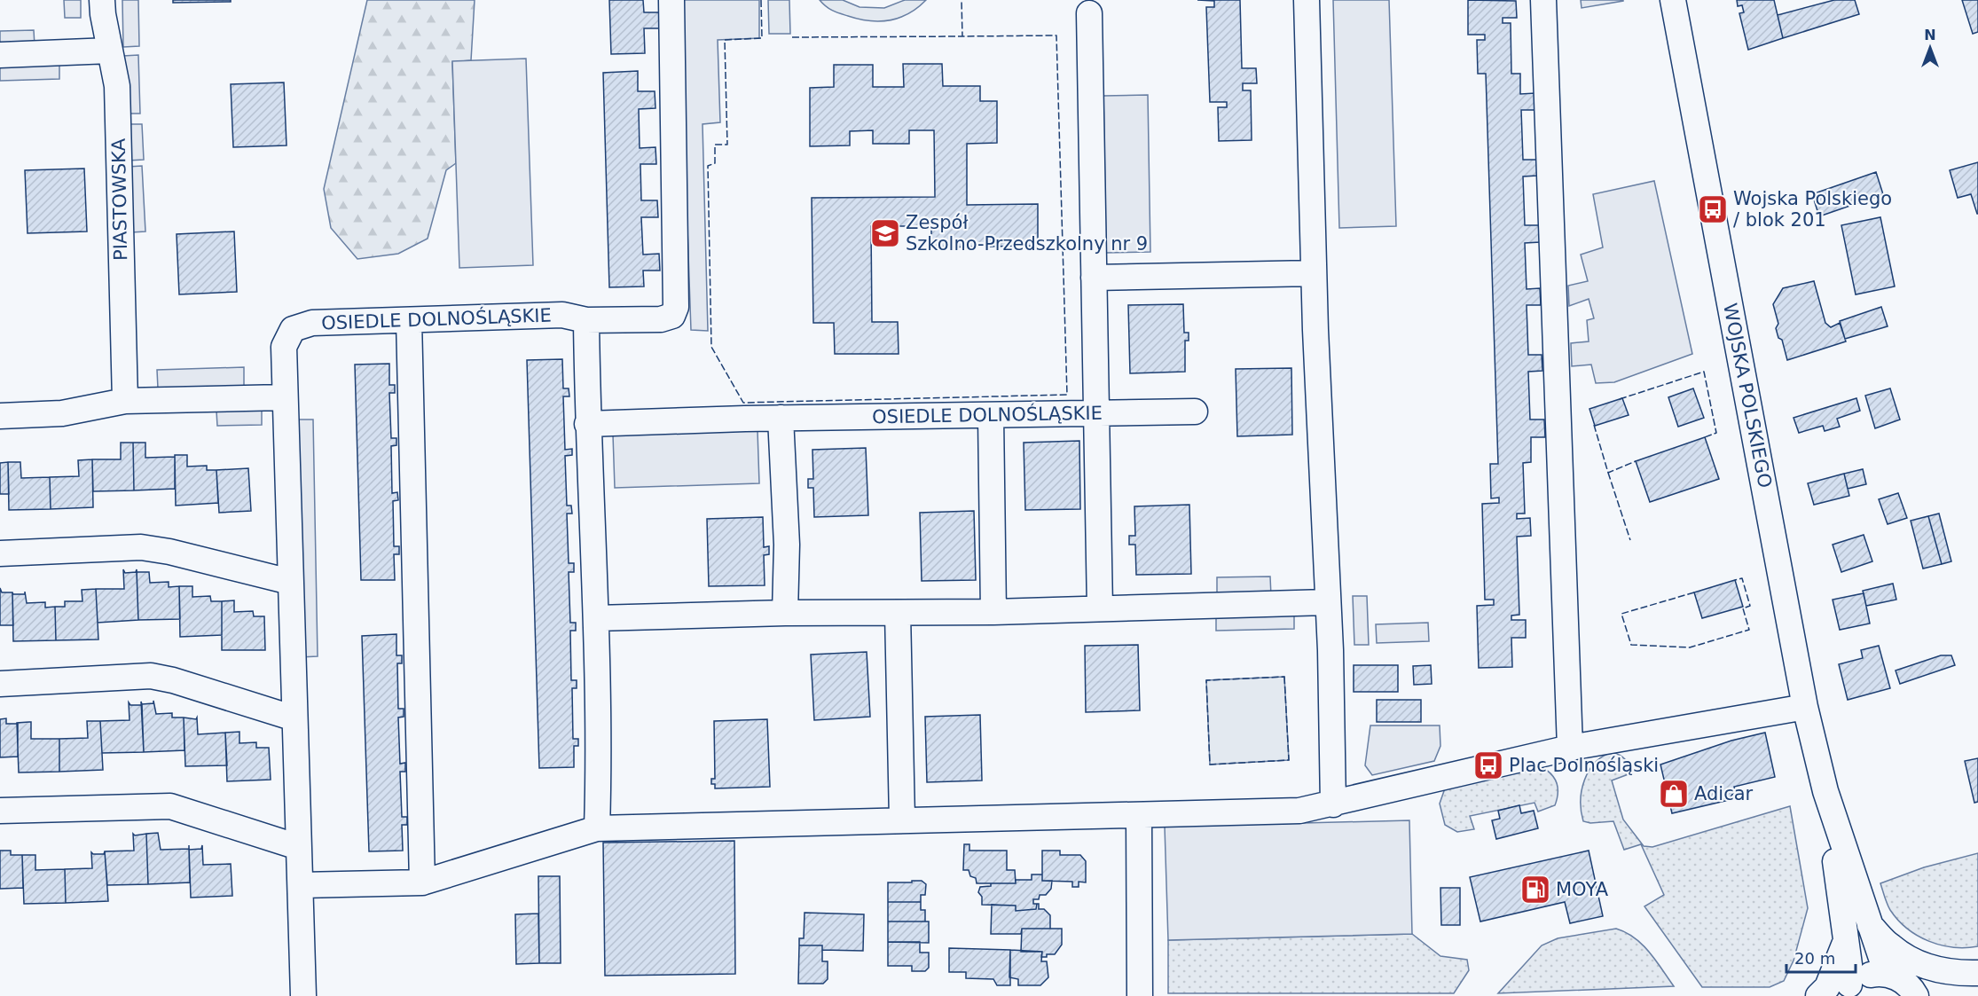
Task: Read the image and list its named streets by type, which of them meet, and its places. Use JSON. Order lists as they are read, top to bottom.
{
  "streets": {
    "street": ["PIASTOWSKA", "OSIEDLE DOLNOŚLĄSKIE", "WOJSKA POLSKIEGO"]
  },
  "places": {
    "bus stop": ["Wojska Polskiego / blok 201", "Plac Dolnośląski"],
    "school or university": ["Zespół Szkolno-Przedszkolny nr 9"],
    "shop": ["Adicar"],
    "fuel station": ["MOYA"]
  },
  "scale_bar": "20 m",
  "north": "top"
}
